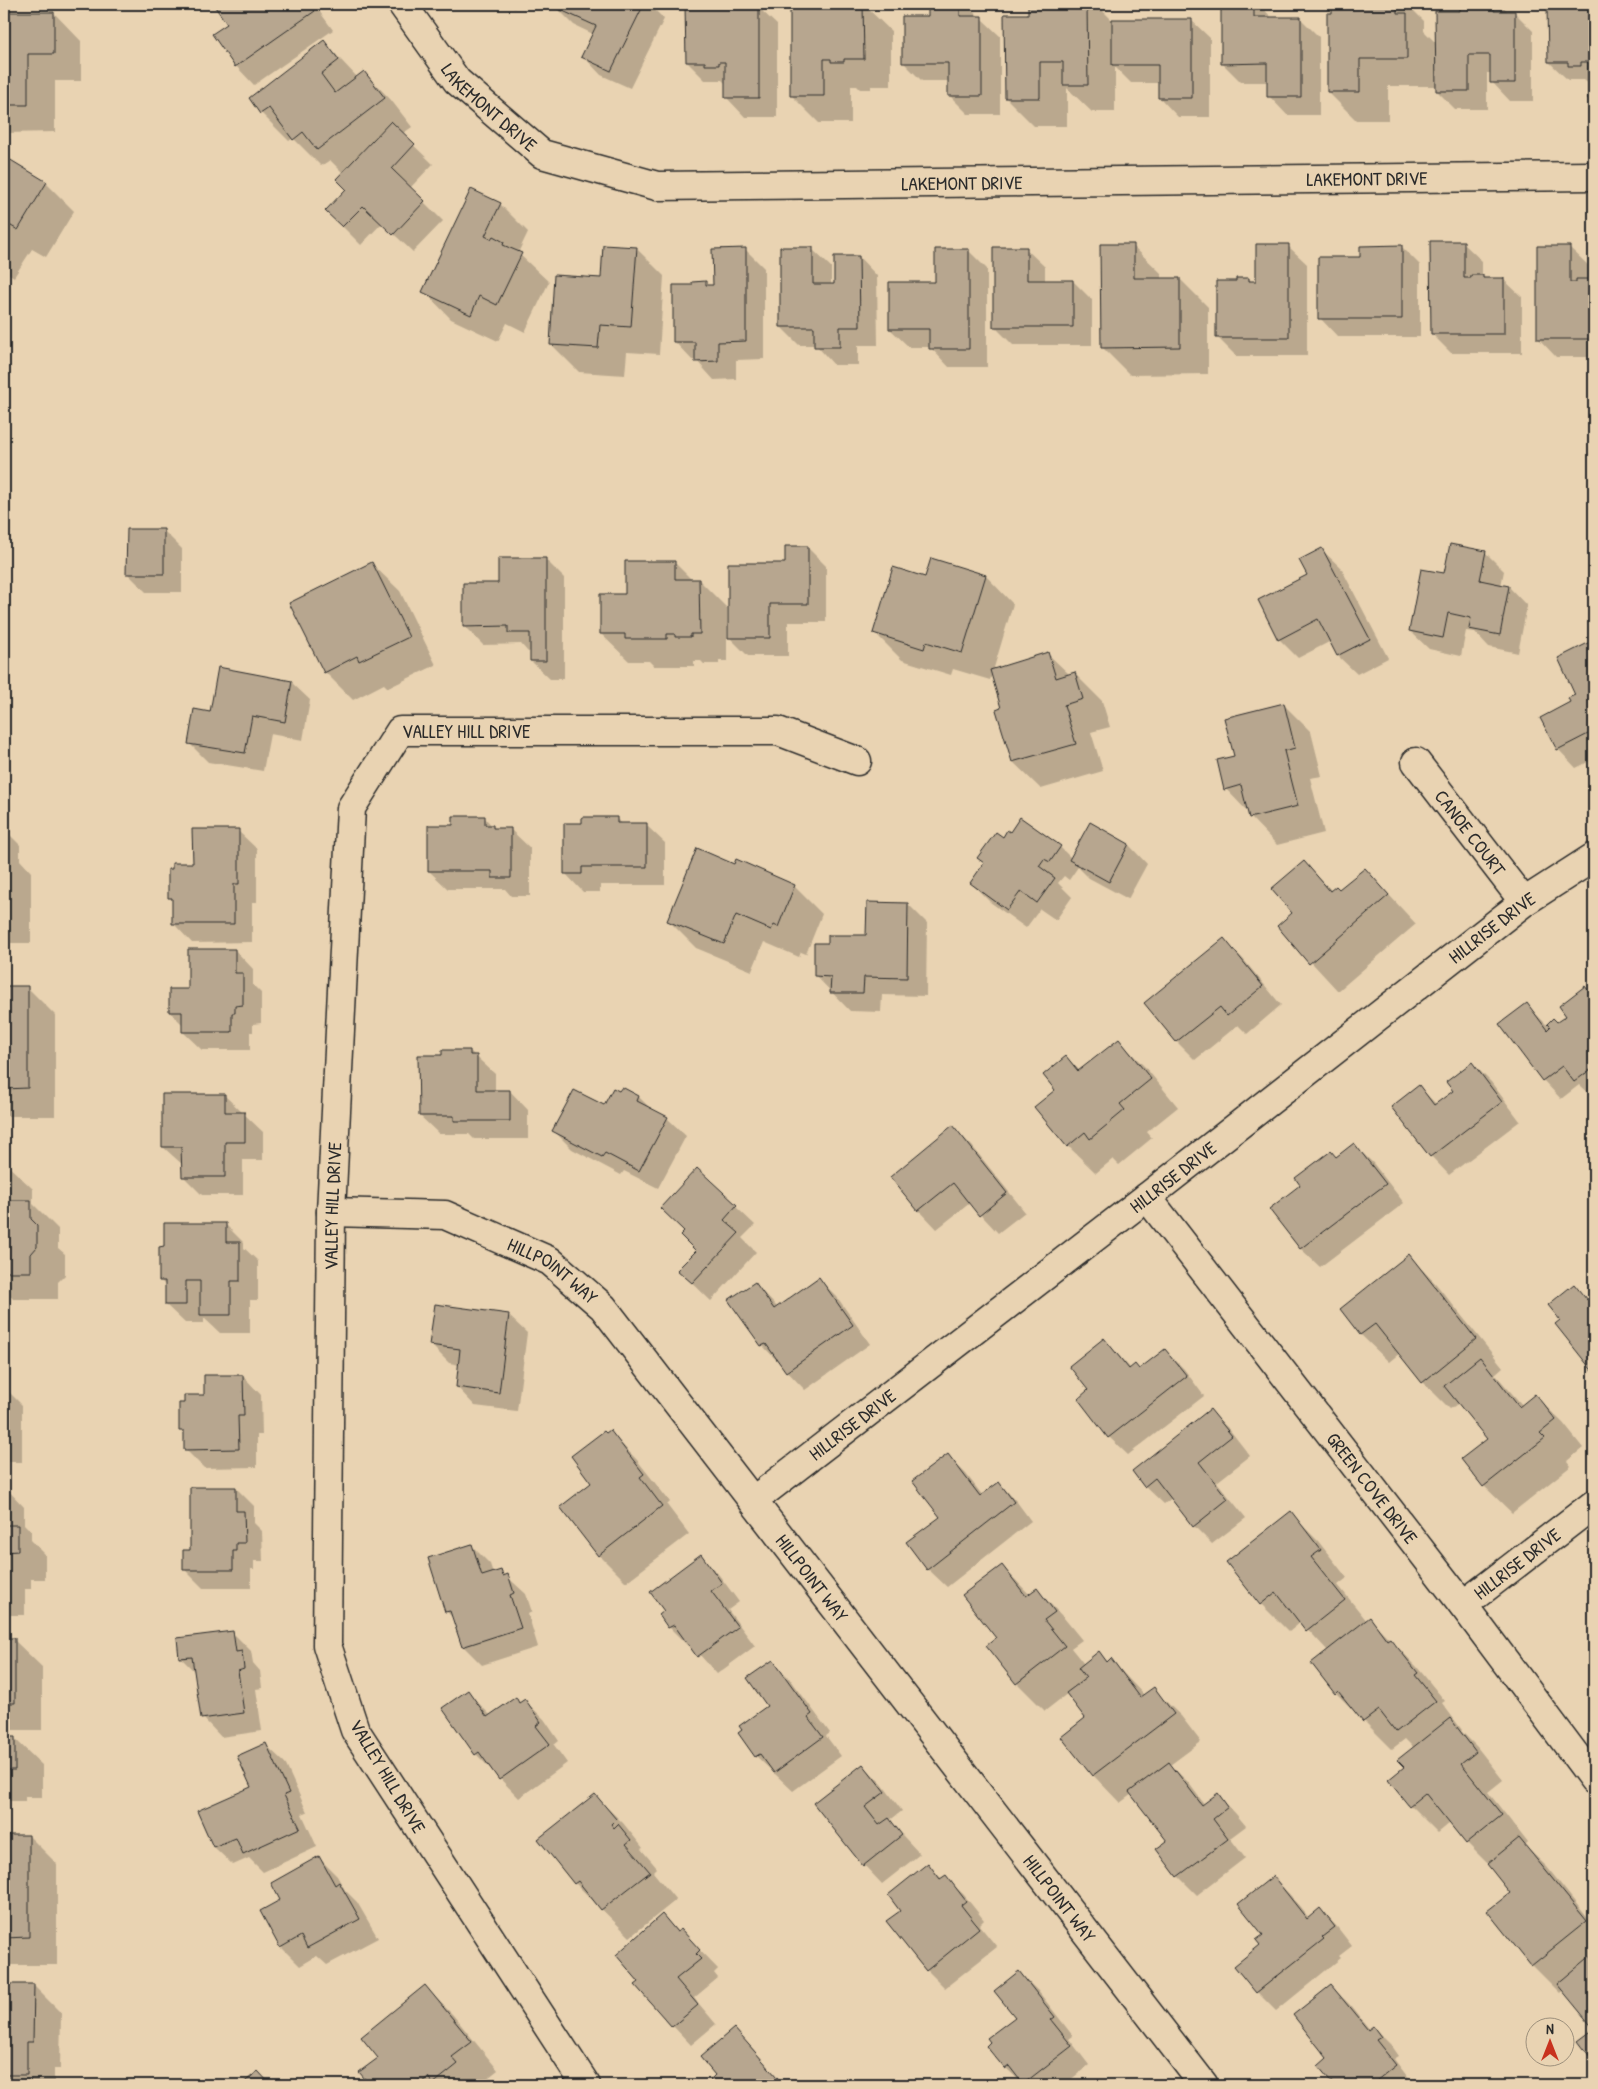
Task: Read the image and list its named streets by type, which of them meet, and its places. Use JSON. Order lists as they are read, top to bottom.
{
  "streets": {
    "street": [
      "LAKEMONT DRIVE",
      "VALLEY HILL DRIVE",
      "CANOE COURT",
      "HILLRISE DRIVE",
      "HILLPOINT WAY",
      "GREEN COVE DRIVE"
    ]
  },
  "crossings": [
    ["VALLEY HILL DRIVE", "HILLPOINT WAY"],
    ["CANOE COURT", "HILLRISE DRIVE"],
    ["HILLRISE DRIVE", "HILLPOINT WAY"],
    ["HILLRISE DRIVE", "GREEN COVE DRIVE"]
  ],
  "north": "top"
}
